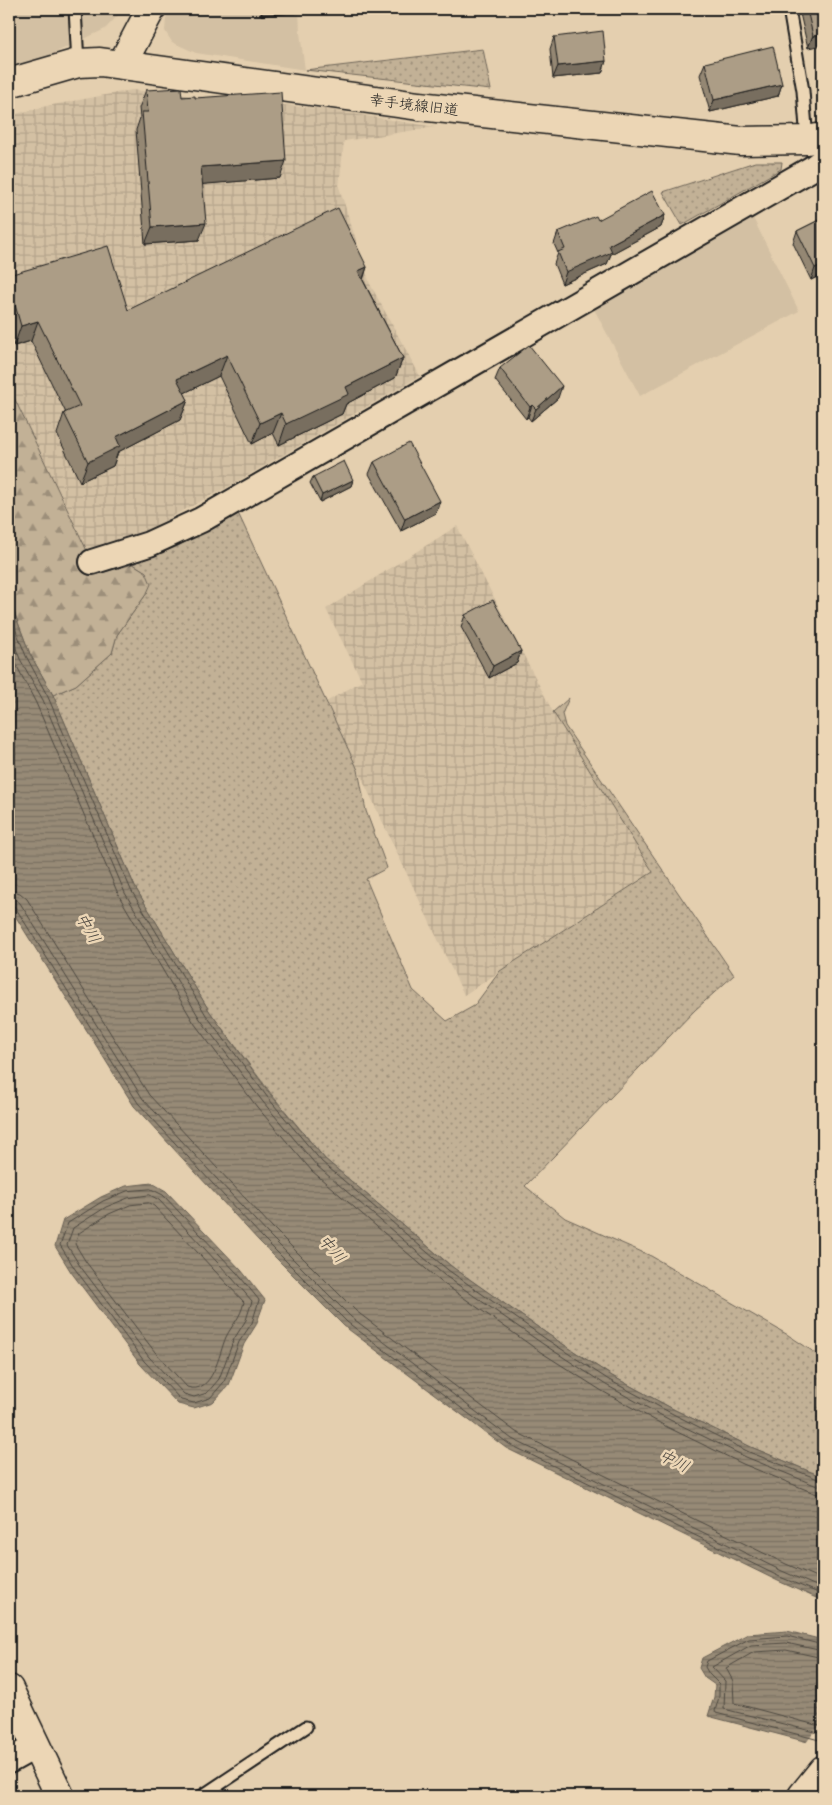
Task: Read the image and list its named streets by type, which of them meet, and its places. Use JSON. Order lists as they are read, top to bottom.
{
  "streets": {
    "street": ["幸手境線旧道"]
  },
  "water": ["中川"]
}
